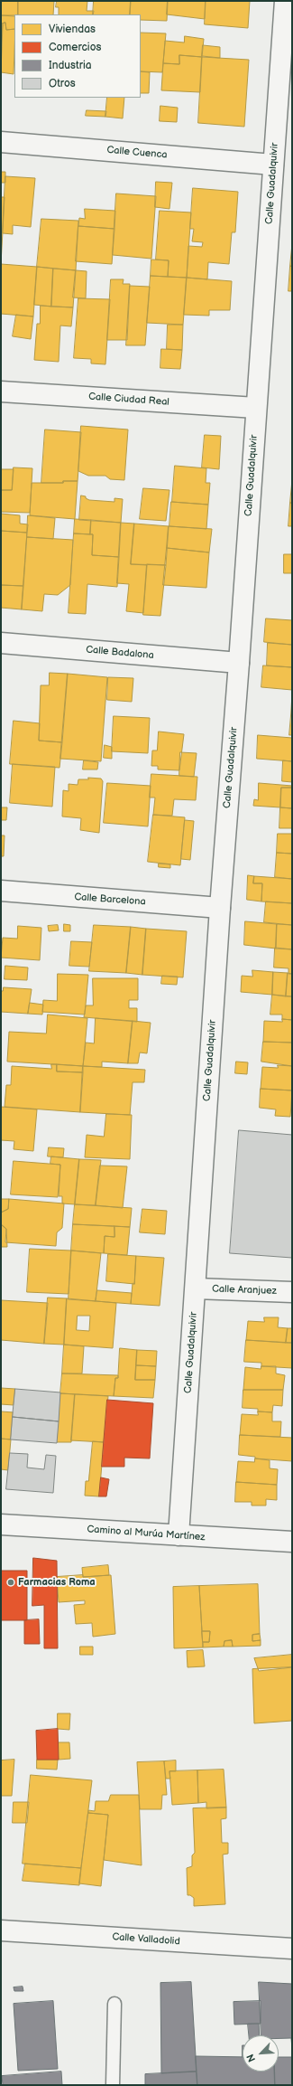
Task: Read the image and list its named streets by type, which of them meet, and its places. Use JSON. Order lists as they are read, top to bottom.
{
  "streets": {
    "street": [
      "Calle Cuenca",
      "Calle Guadalquivir",
      "Calle Ciudad Real",
      "Calle Badalona",
      "Calle Barcelona",
      "Calle Aranjuez",
      "Camino al Murúa Martínez",
      "Calle Valladolid"
    ]
  },
  "crossings": [
    ["Calle Cuenca", "Calle Guadalquivir"],
    ["Calle Guadalquivir", "Calle Ciudad Real"],
    ["Calle Guadalquivir", "Calle Badalona"],
    ["Calle Guadalquivir", "Calle Barcelona"],
    ["Calle Guadalquivir", "Calle Aranjuez"],
    ["Calle Guadalquivir", "Camino al Murúa Martínez"]
  ],
  "places": ["Farmacias Roma"],
  "legend": [
    "Viviendas",
    "Comercios",
    "Industria",
    "Otros"
  ],
  "north": "bottom left"
}
